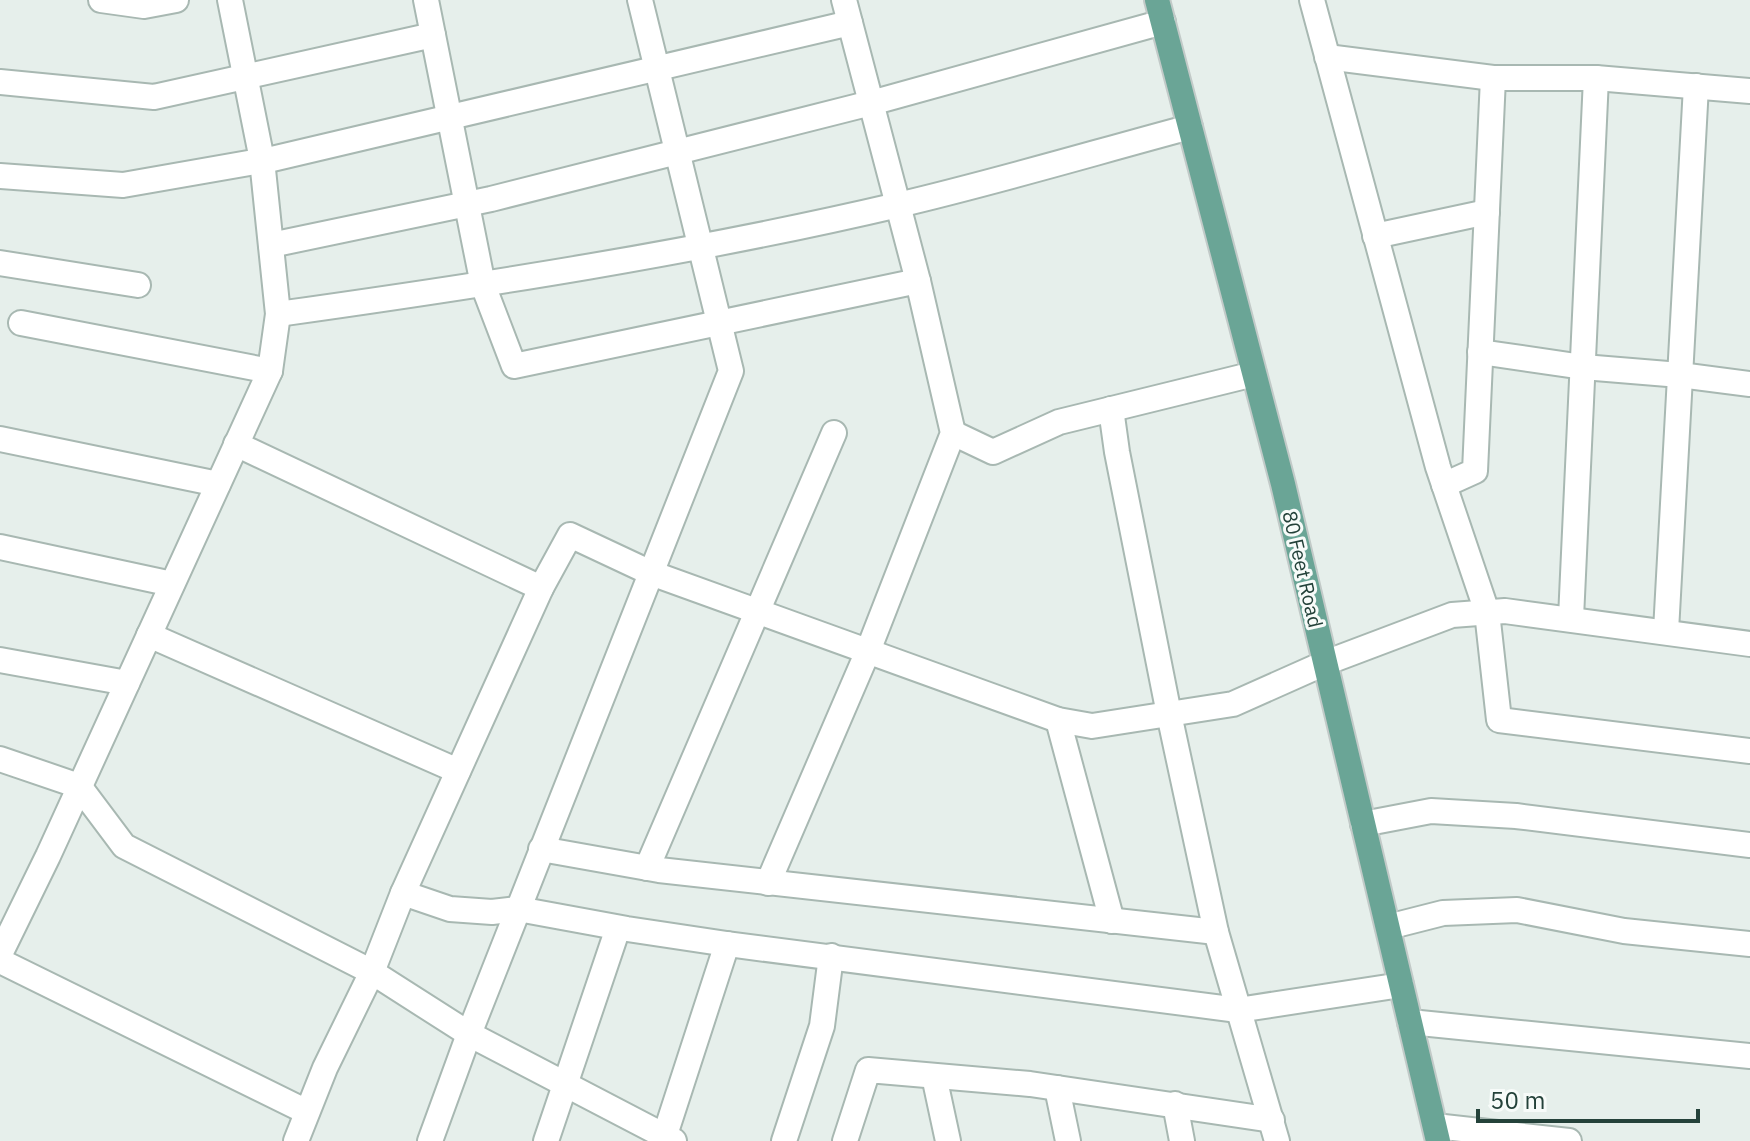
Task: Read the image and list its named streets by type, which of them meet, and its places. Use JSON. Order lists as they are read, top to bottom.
{
  "streets": {
    "main road": ["80 Feet Road"]
  },
  "scale_bar": "50 m"
}
